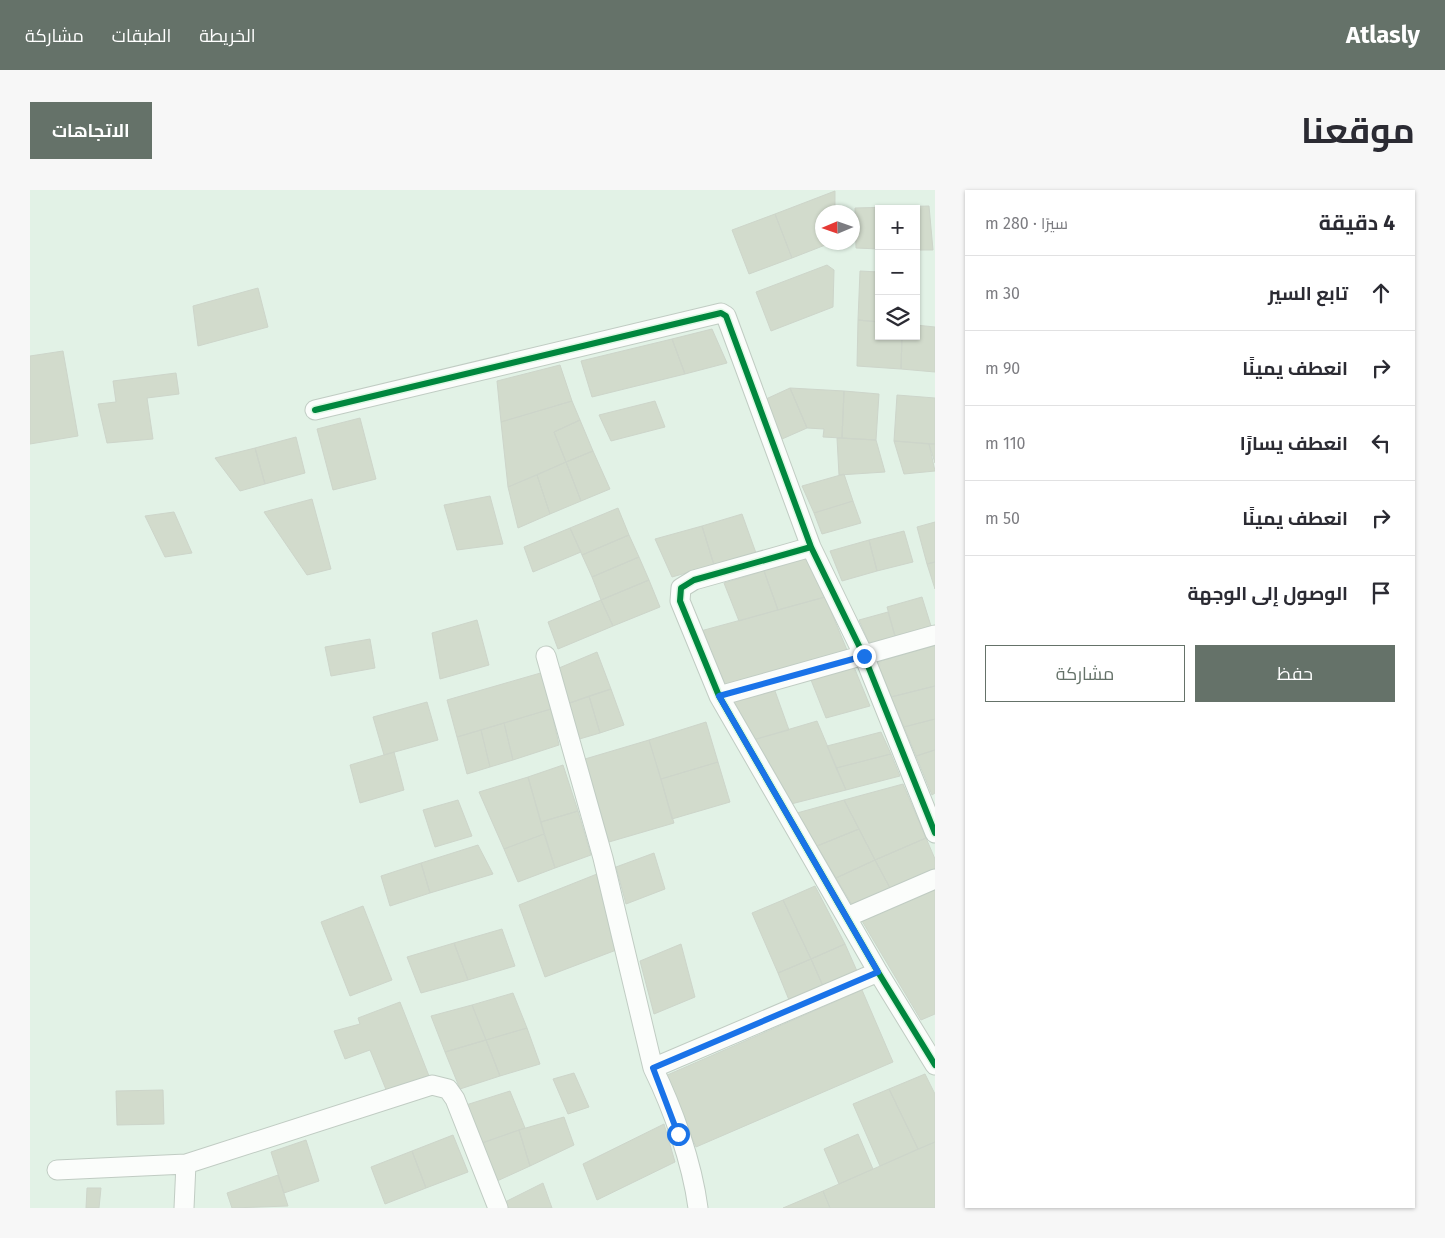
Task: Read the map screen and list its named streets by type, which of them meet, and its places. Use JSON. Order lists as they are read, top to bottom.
{
  "north": "left",
  "page": {
    "header": "Atlasly",
    "nav": ["الخريطة", "الطبقات", "مشاركة"],
    "title": "موقعنا",
    "buttons": [
      "الاتجاهات",
      ["حفظ", "مشاركة"]
    ],
    "heading": ["4 دقيقة", "سيرًا · 280 m"],
    "map_buttons": ["+", "−"],
    "list": [
      ["تابع السير", "30 m"],
      ["انعطف يمينًا", "90 m"],
      ["انعطف يسارًا", "110 m"],
      ["انعطف يمينًا", "50 m"],
      "الوصول إلى الوجهة"
    ]
  }
}
